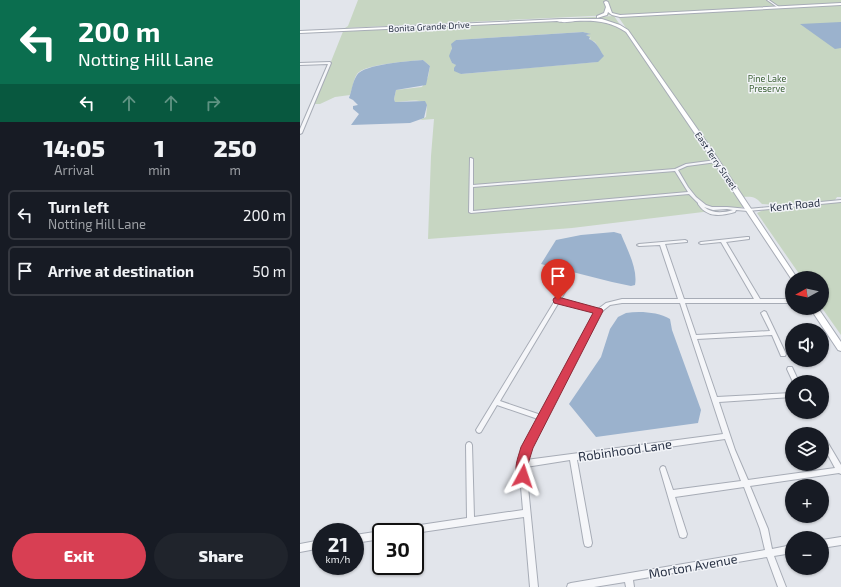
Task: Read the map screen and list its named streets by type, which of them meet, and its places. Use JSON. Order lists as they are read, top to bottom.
{
  "streets": {
    "street": [
      "Bonita Grande Drive",
      "East Terry Street",
      "Kent Road",
      "Robinhood Lane",
      "Morton Avenue"
    ]
  },
  "crossings": [
    ["Bonita Grande Drive", "East Terry Street"],
    ["East Terry Street", "Kent Road"]
  ],
  "parks": ["Pine Lake Preserve"],
  "north": "left",
  "page": {
    "turn": ["200 m", "Notting Hill Lane"],
    "eta": [
      "14:05",
      "Arrival",
      "1",
      "min",
      "250",
      "m"
    ],
    "list": [
      {
        "name": "Turn left",
        "note": "Notting Hill Lane",
        "value": "200 m"
      },
      {
        "name": "Arrive at destination",
        "value": "50 m"
      }
    ],
    "map_buttons": ["+", "−"],
    "speed": "21 km/h",
    "limit": "30",
    "buttons": ["Exit", "Share"]
  }
}
